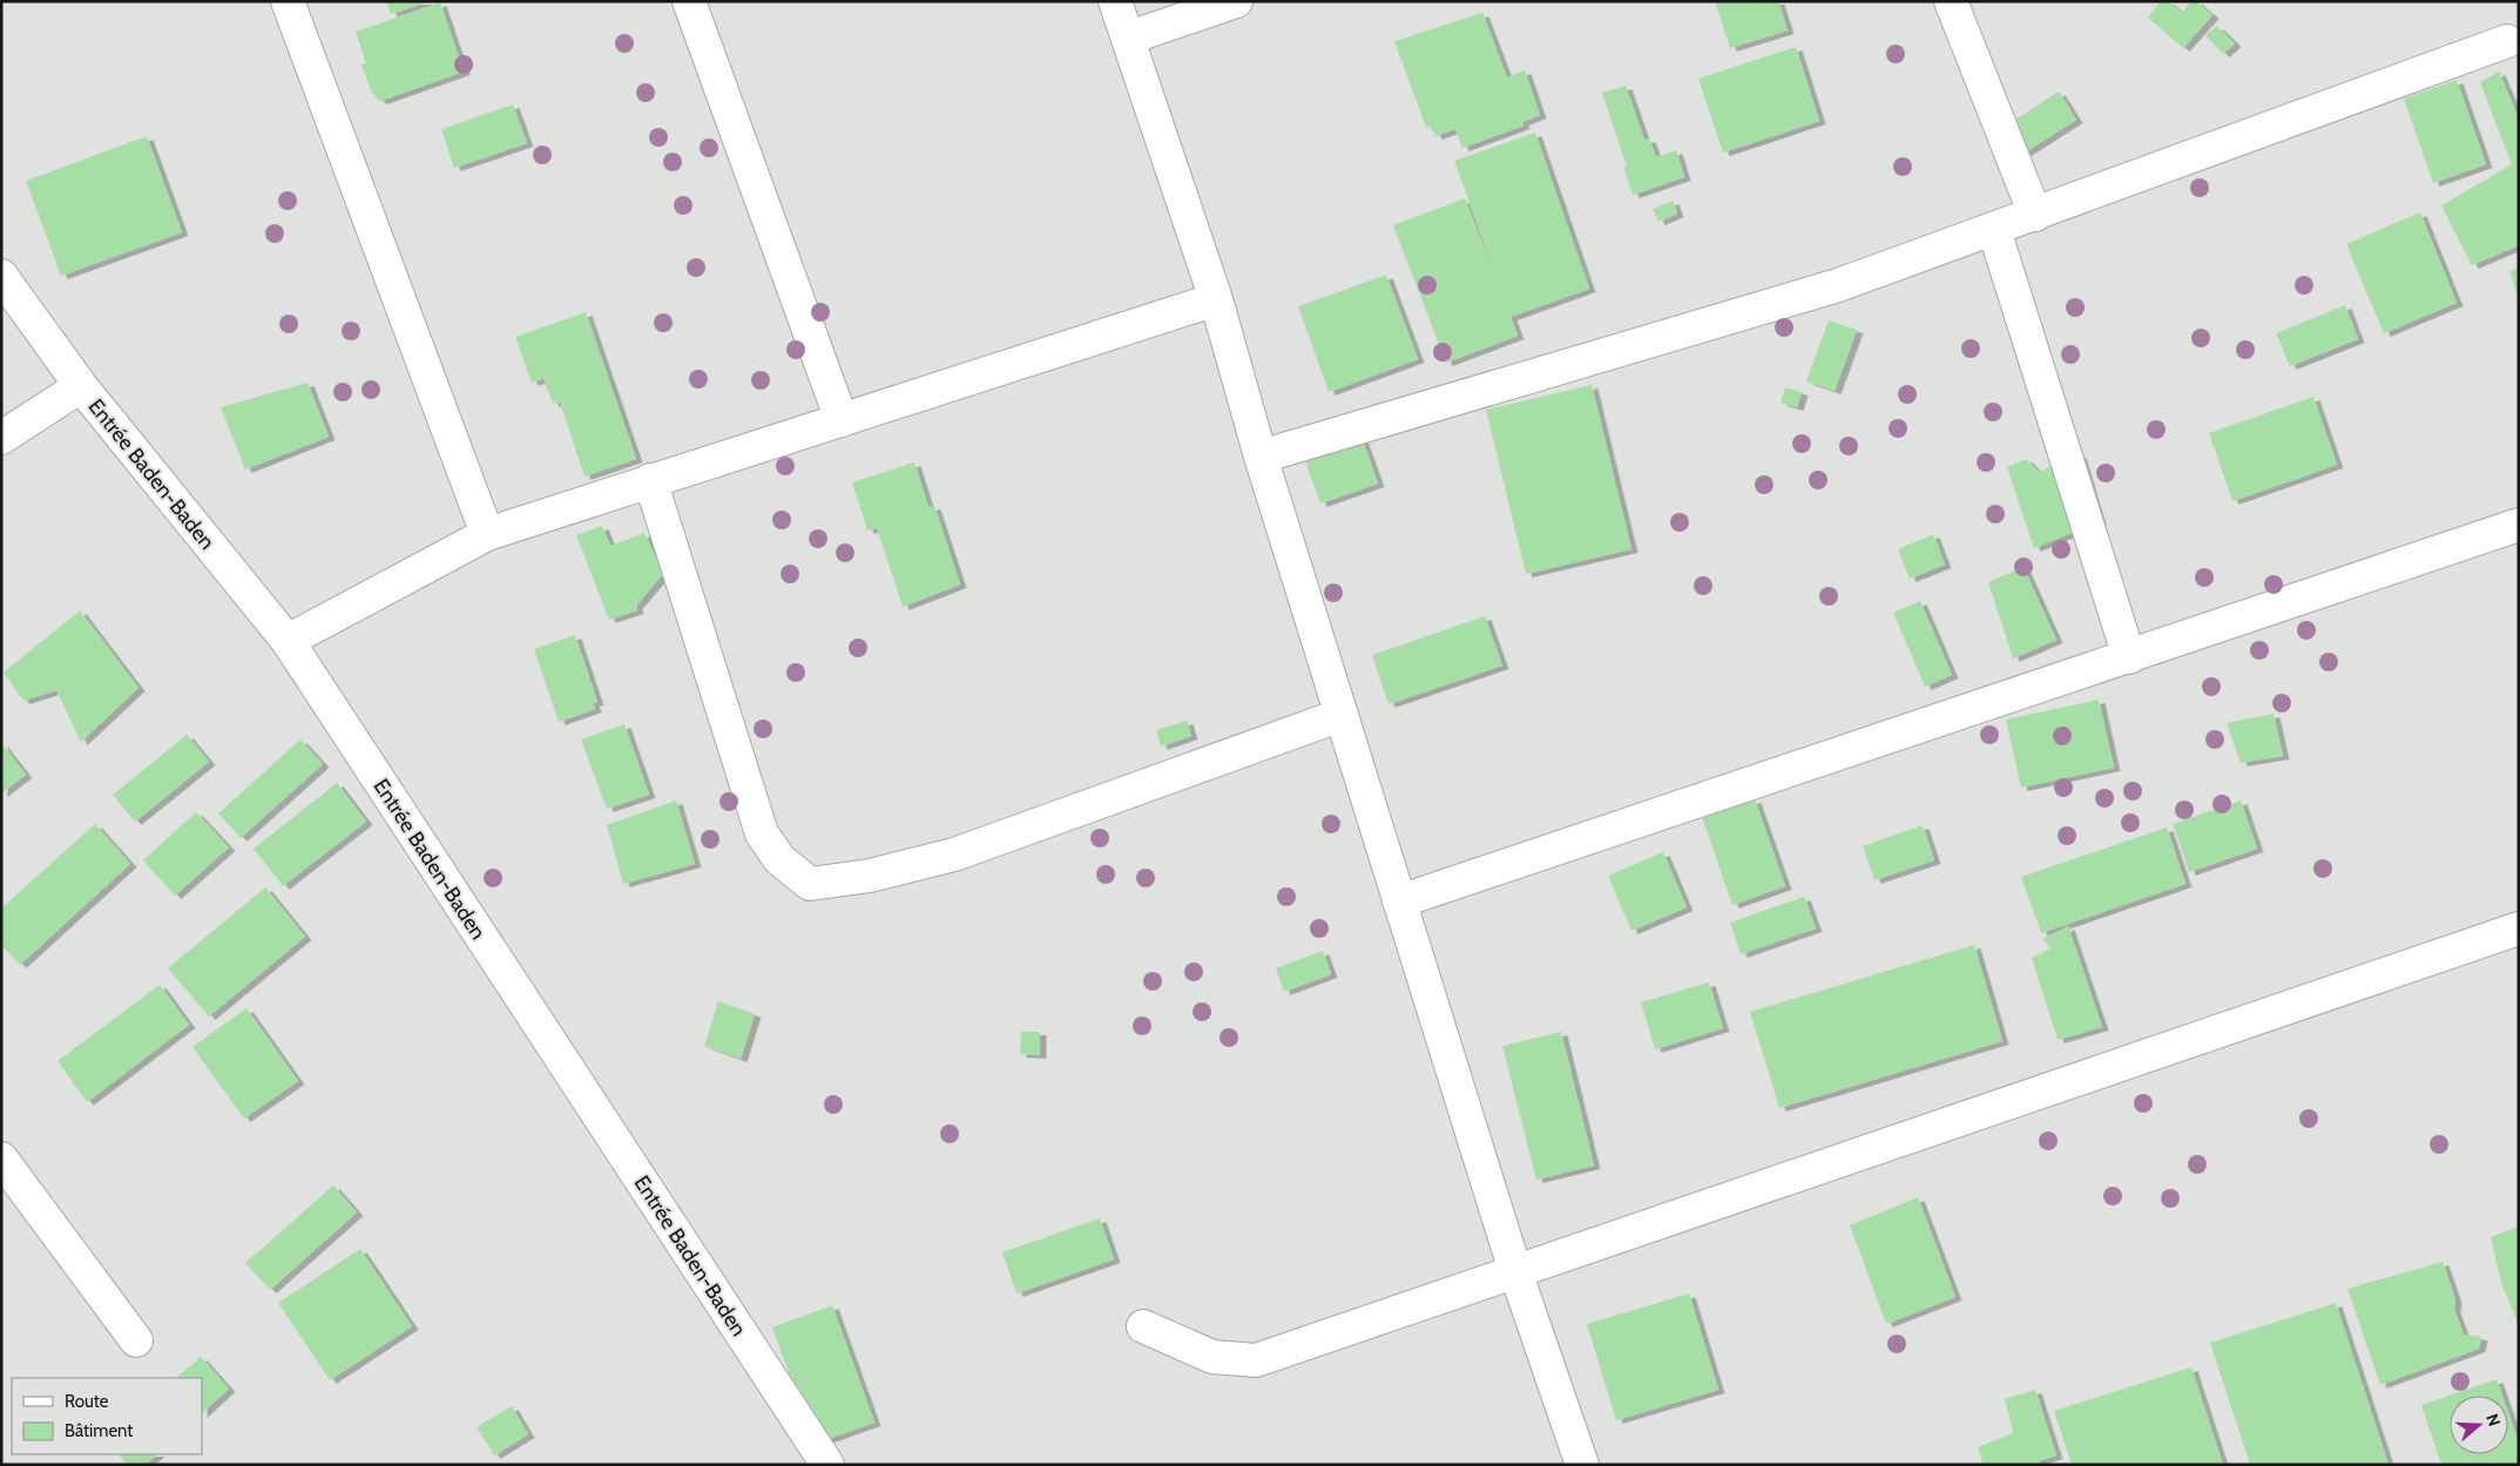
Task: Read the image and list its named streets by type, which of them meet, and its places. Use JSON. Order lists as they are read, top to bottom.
{
  "streets": {
    "street": ["Entrée Baden-Baden"]
  },
  "legend": ["Route", "Bâtiment"],
  "north": "right"
}
